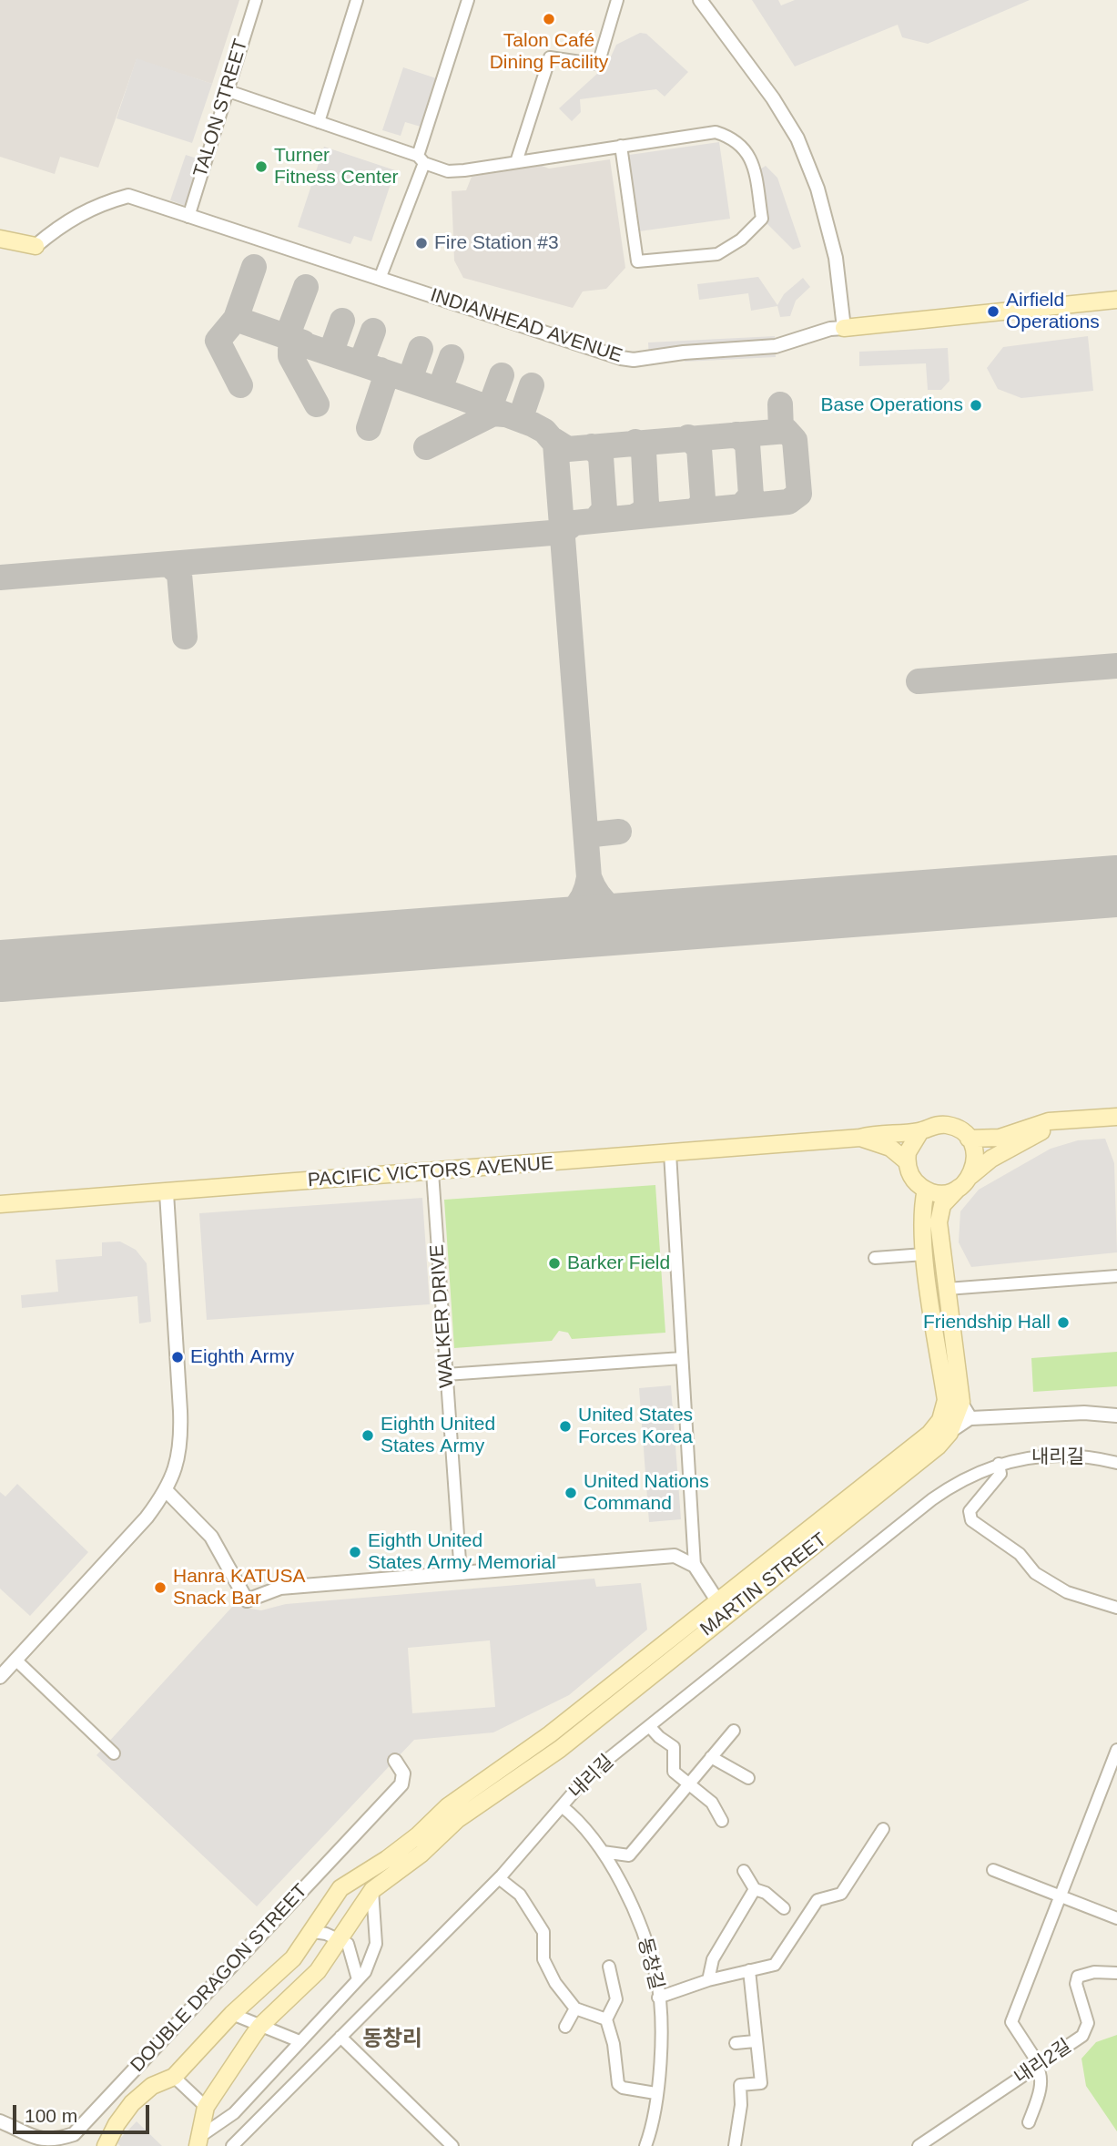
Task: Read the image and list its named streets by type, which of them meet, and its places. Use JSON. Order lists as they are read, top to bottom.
{
  "streets": {
    "main road": ["INDIANHEAD AVENUE", "PACIFIC VICTORS AVENUE", "MARTIN STREET"],
    "street": [
      "TALON STREET",
      "WALKER DRIVE",
      "내리길",
      "동창길",
      "DOUBLE DRAGON STREET",
      "내리2길"
    ]
  },
  "crossings": [
    ["TALON STREET", "INDIANHEAD AVENUE"],
    ["PACIFIC VICTORS AVENUE", "WALKER DRIVE"],
    ["PACIFIC VICTORS AVENUE", "MARTIN STREET"],
    ["내리길", "동창길"]
  ],
  "districts": ["동창리"],
  "places": [
    "Talon Café Dining Facility",
    "Turner Fitness Center",
    "Fire Station #3",
    "Airfield Operations",
    "Base Operations",
    "Barker Field",
    "Friendship Hall",
    "Eighth Army",
    "United States Forces Korea",
    "Eighth United States Army",
    "United Nations Command",
    "Eighth United States Army Memorial",
    "Hanra KATUSA Snack Bar"
  ],
  "scale_bar": "100 m"
}
